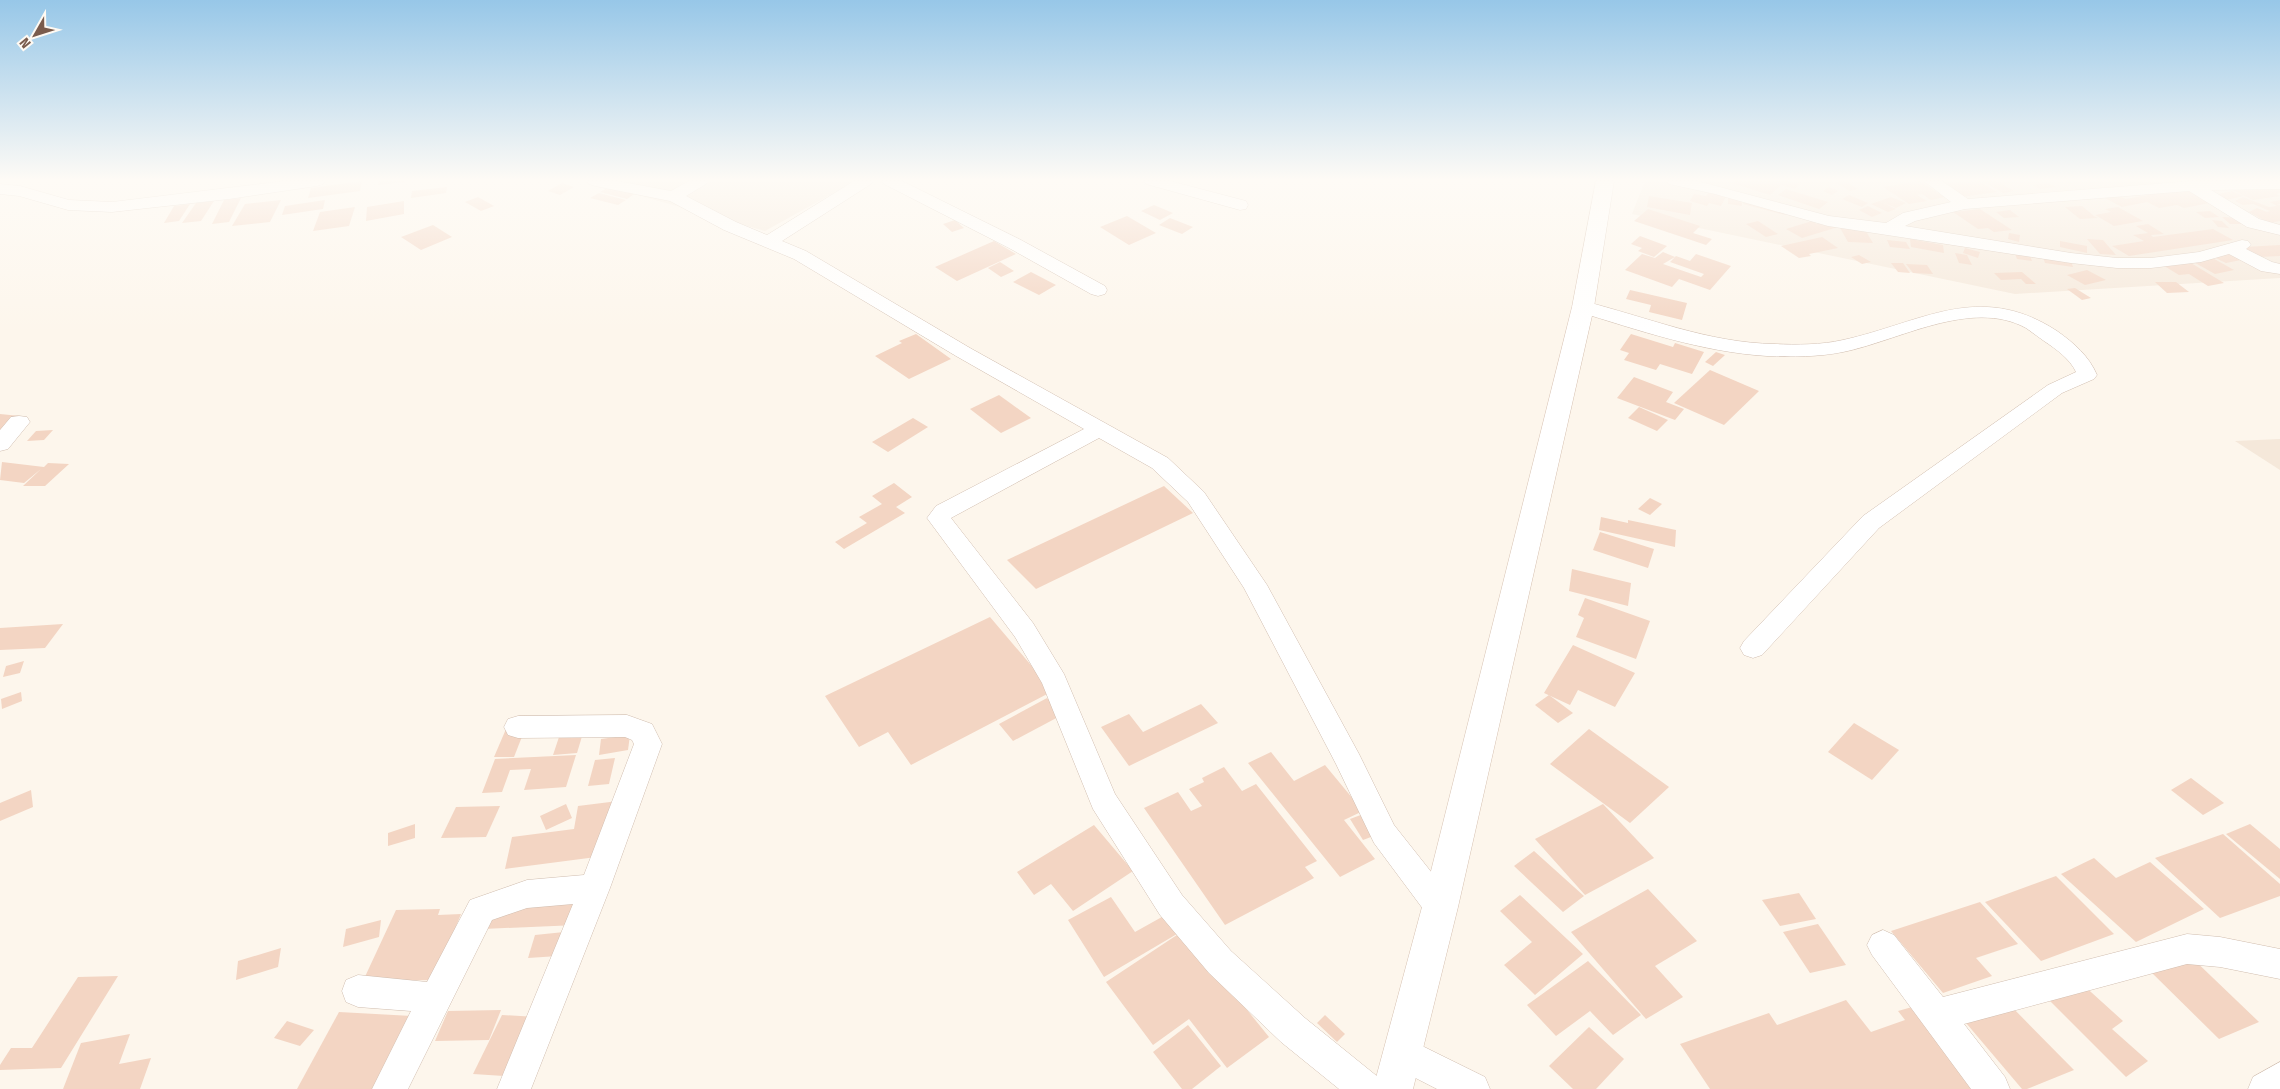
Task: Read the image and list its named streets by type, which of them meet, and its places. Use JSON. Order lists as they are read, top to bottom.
{
  "north": "bottom left"
}
